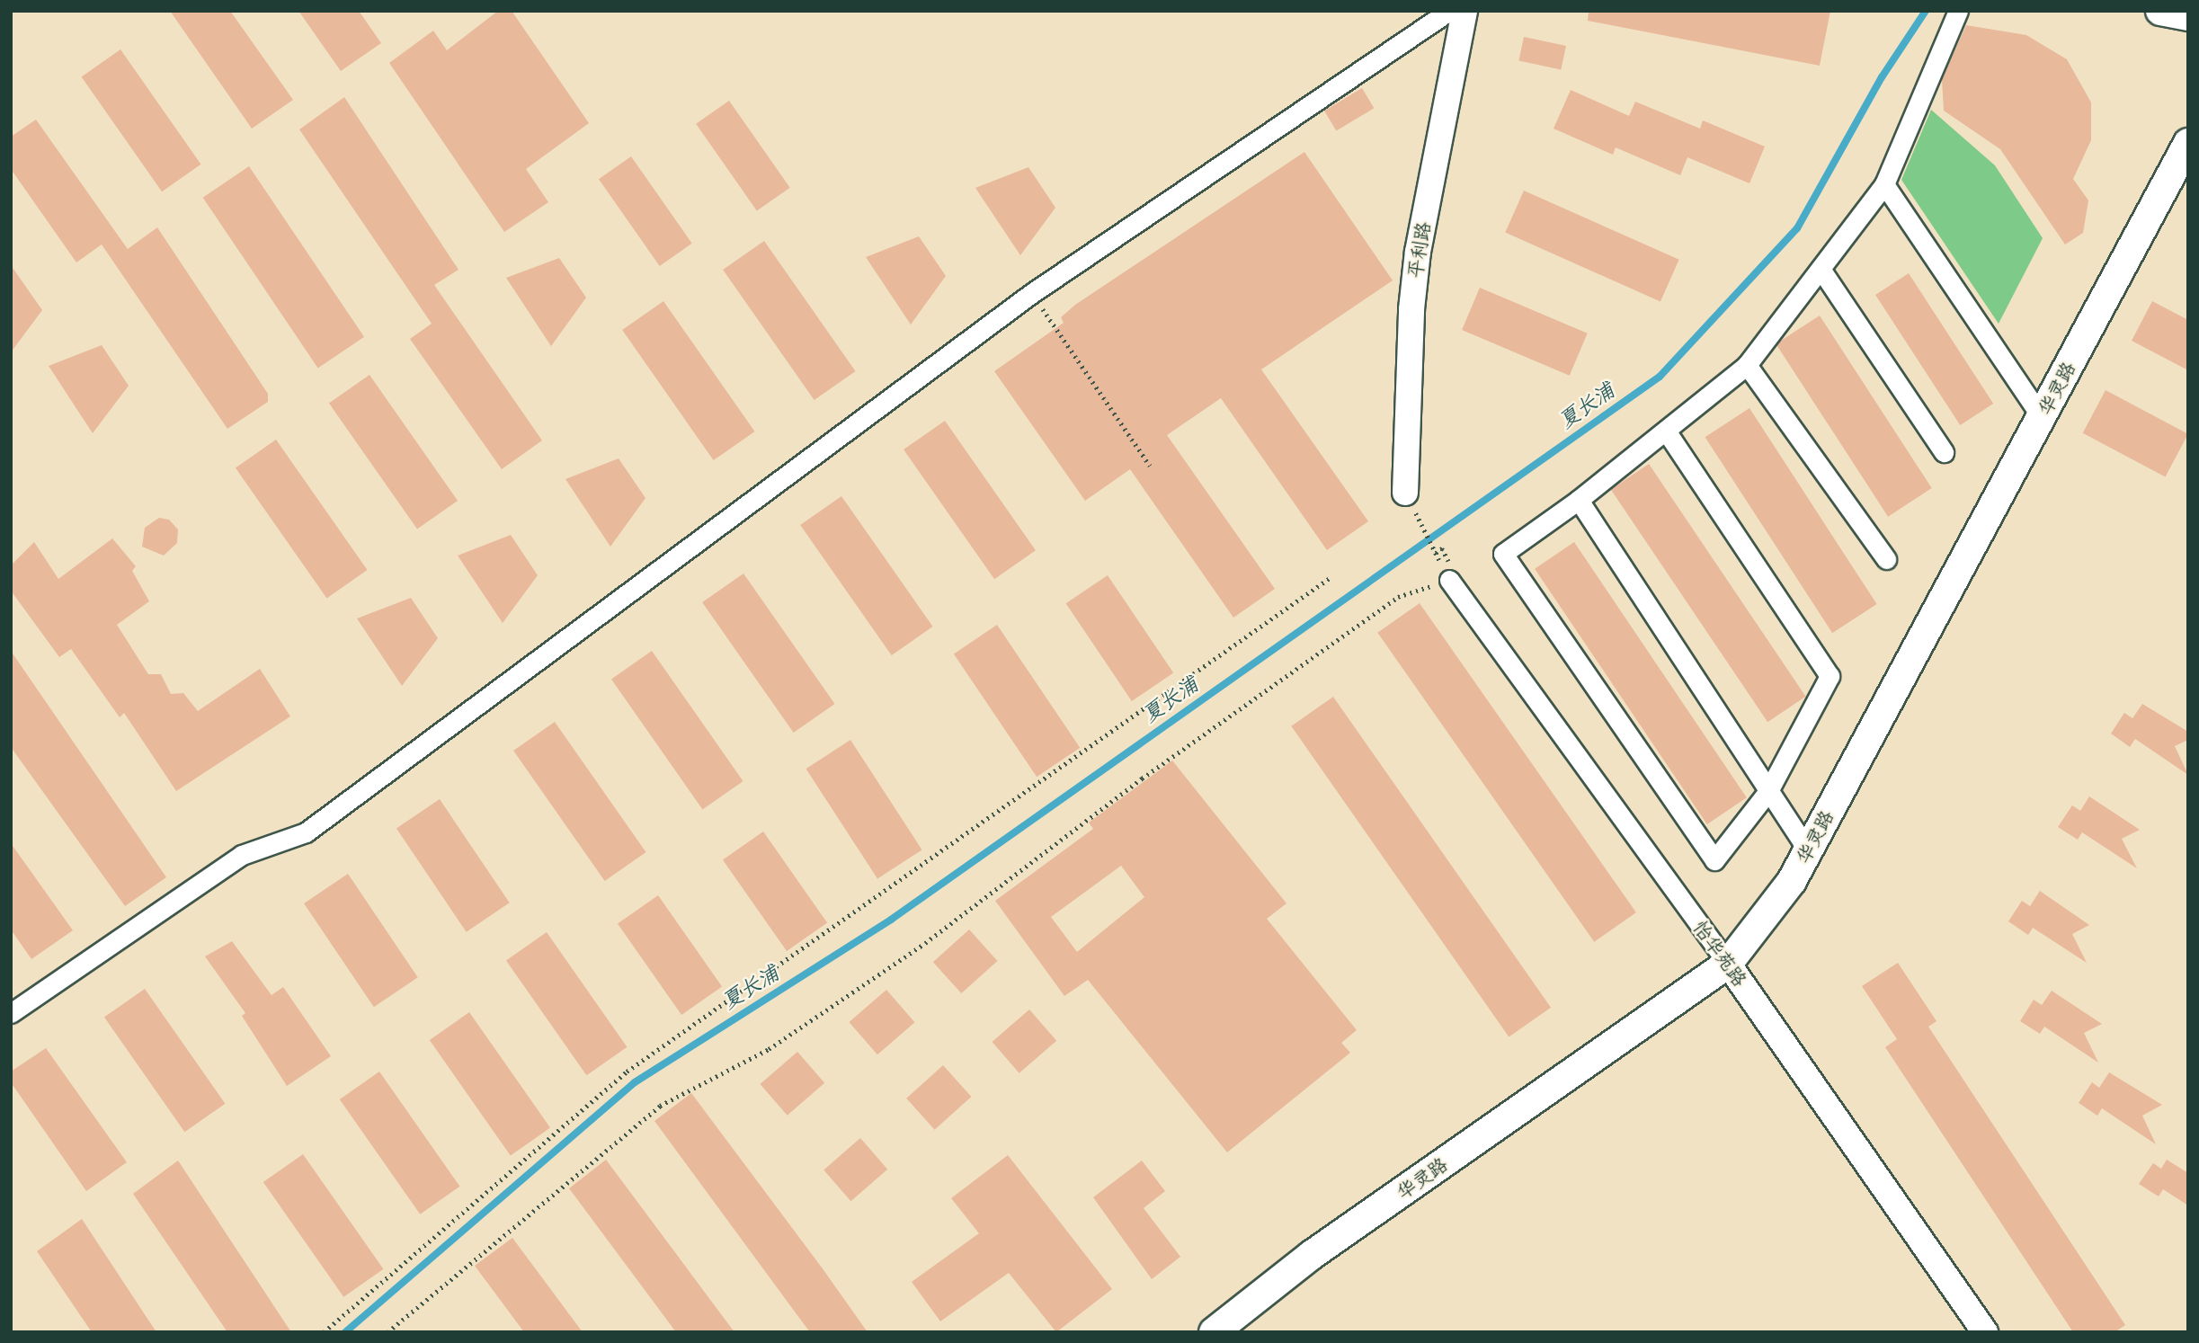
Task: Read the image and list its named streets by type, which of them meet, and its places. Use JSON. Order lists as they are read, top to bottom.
{
  "streets": {
    "main road": ["华灵路"],
    "street": ["平利路", "怡华苑路"]
  },
  "crossings": [
    ["华灵路", "怡华苑路"]
  ],
  "water": ["夏长浦"]
}
